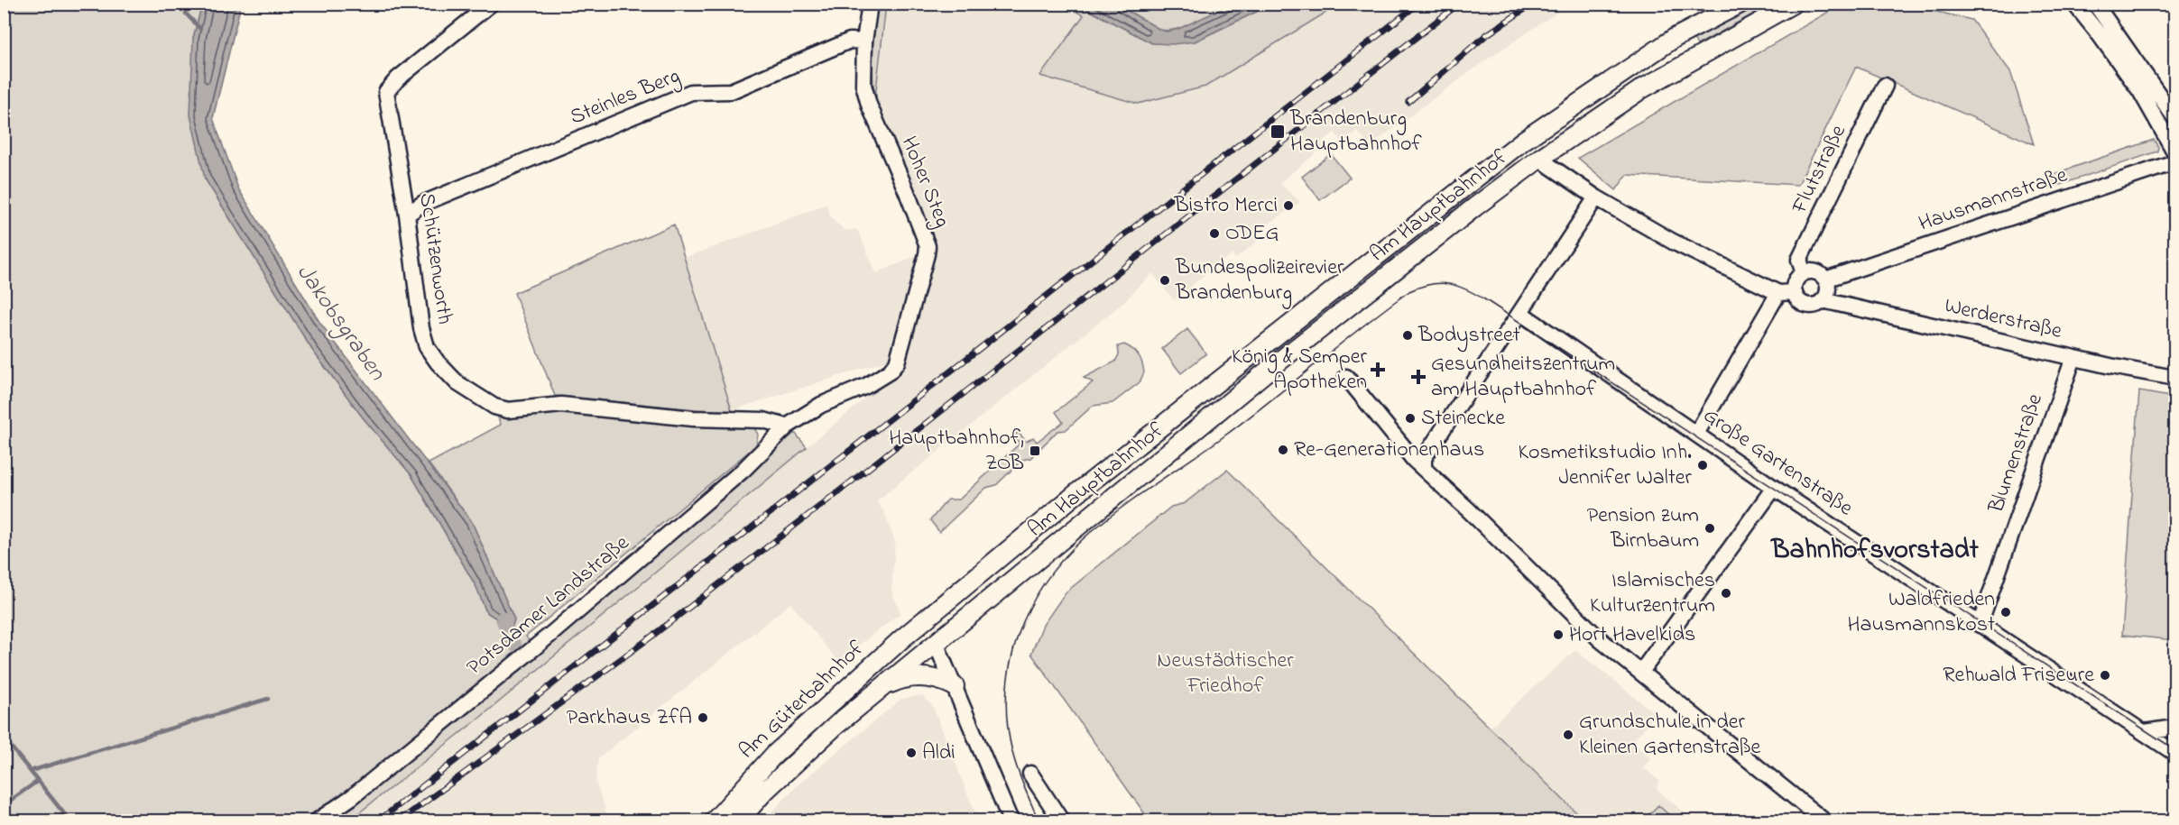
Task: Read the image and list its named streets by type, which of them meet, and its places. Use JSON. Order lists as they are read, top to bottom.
{
  "streets": {
    "main road": ["Am Hauptbahnhof", "Am Güterbahnhof"],
    "street": [
      "Steinles Berg",
      "Flutstraße",
      "Hoher Steg",
      "Hausmannstraße",
      "Schützenworth",
      "Werderstraße",
      "Blumenstraße",
      "Große Gartenstraße",
      "Potsdamer Landstraße"
    ]
  },
  "crossings": [
    ["Steinles Berg", "Hoher Steg"],
    ["Steinles Berg", "Schützenworth"],
    ["Flutstraße", "Hausmannstraße"],
    ["Flutstraße", "Werderstraße"],
    ["Hoher Steg", "Potsdamer Landstraße"],
    ["Hausmannstraße", "Werderstraße"],
    ["Am Hauptbahnhof", "Am Güterbahnhof"],
    ["Schützenworth", "Potsdamer Landstraße"],
    ["Werderstraße", "Blumenstraße"],
    ["Blumenstraße", "Große Gartenstraße"]
  ],
  "districts": ["Bahnhofsvorstadt"],
  "water": ["Jakobsgraben"],
  "parks": ["Neustädtischer Friedhof"],
  "places": {
    "transit": ["Brandenburg Hauptbahnhof", "Hauptbahnhof, ZOB"],
    "other": [
      "Bistro Merci",
      "ODEG",
      "Bundespolizeirevier Brandenburg",
      "Bodystreet",
      "Steinecke",
      "Re-Generationenhaus",
      "Kosmetikstudio Inh. Jennifer Walter",
      "Pension zum Birnbaum",
      "Islamisches Kulturzentrum",
      "Waldfrieden Hausmannskost",
      "Hort Havelkids",
      "Rehwald Friseure",
      "Parkhaus ZfA",
      "Grundschule in der Kleinen Gartenstraße",
      "Aldi"
    ],
    "health": ["König & Semper Apotheken", "Gesundheitszentrum am Hauptbahnhof"]
  }
}
